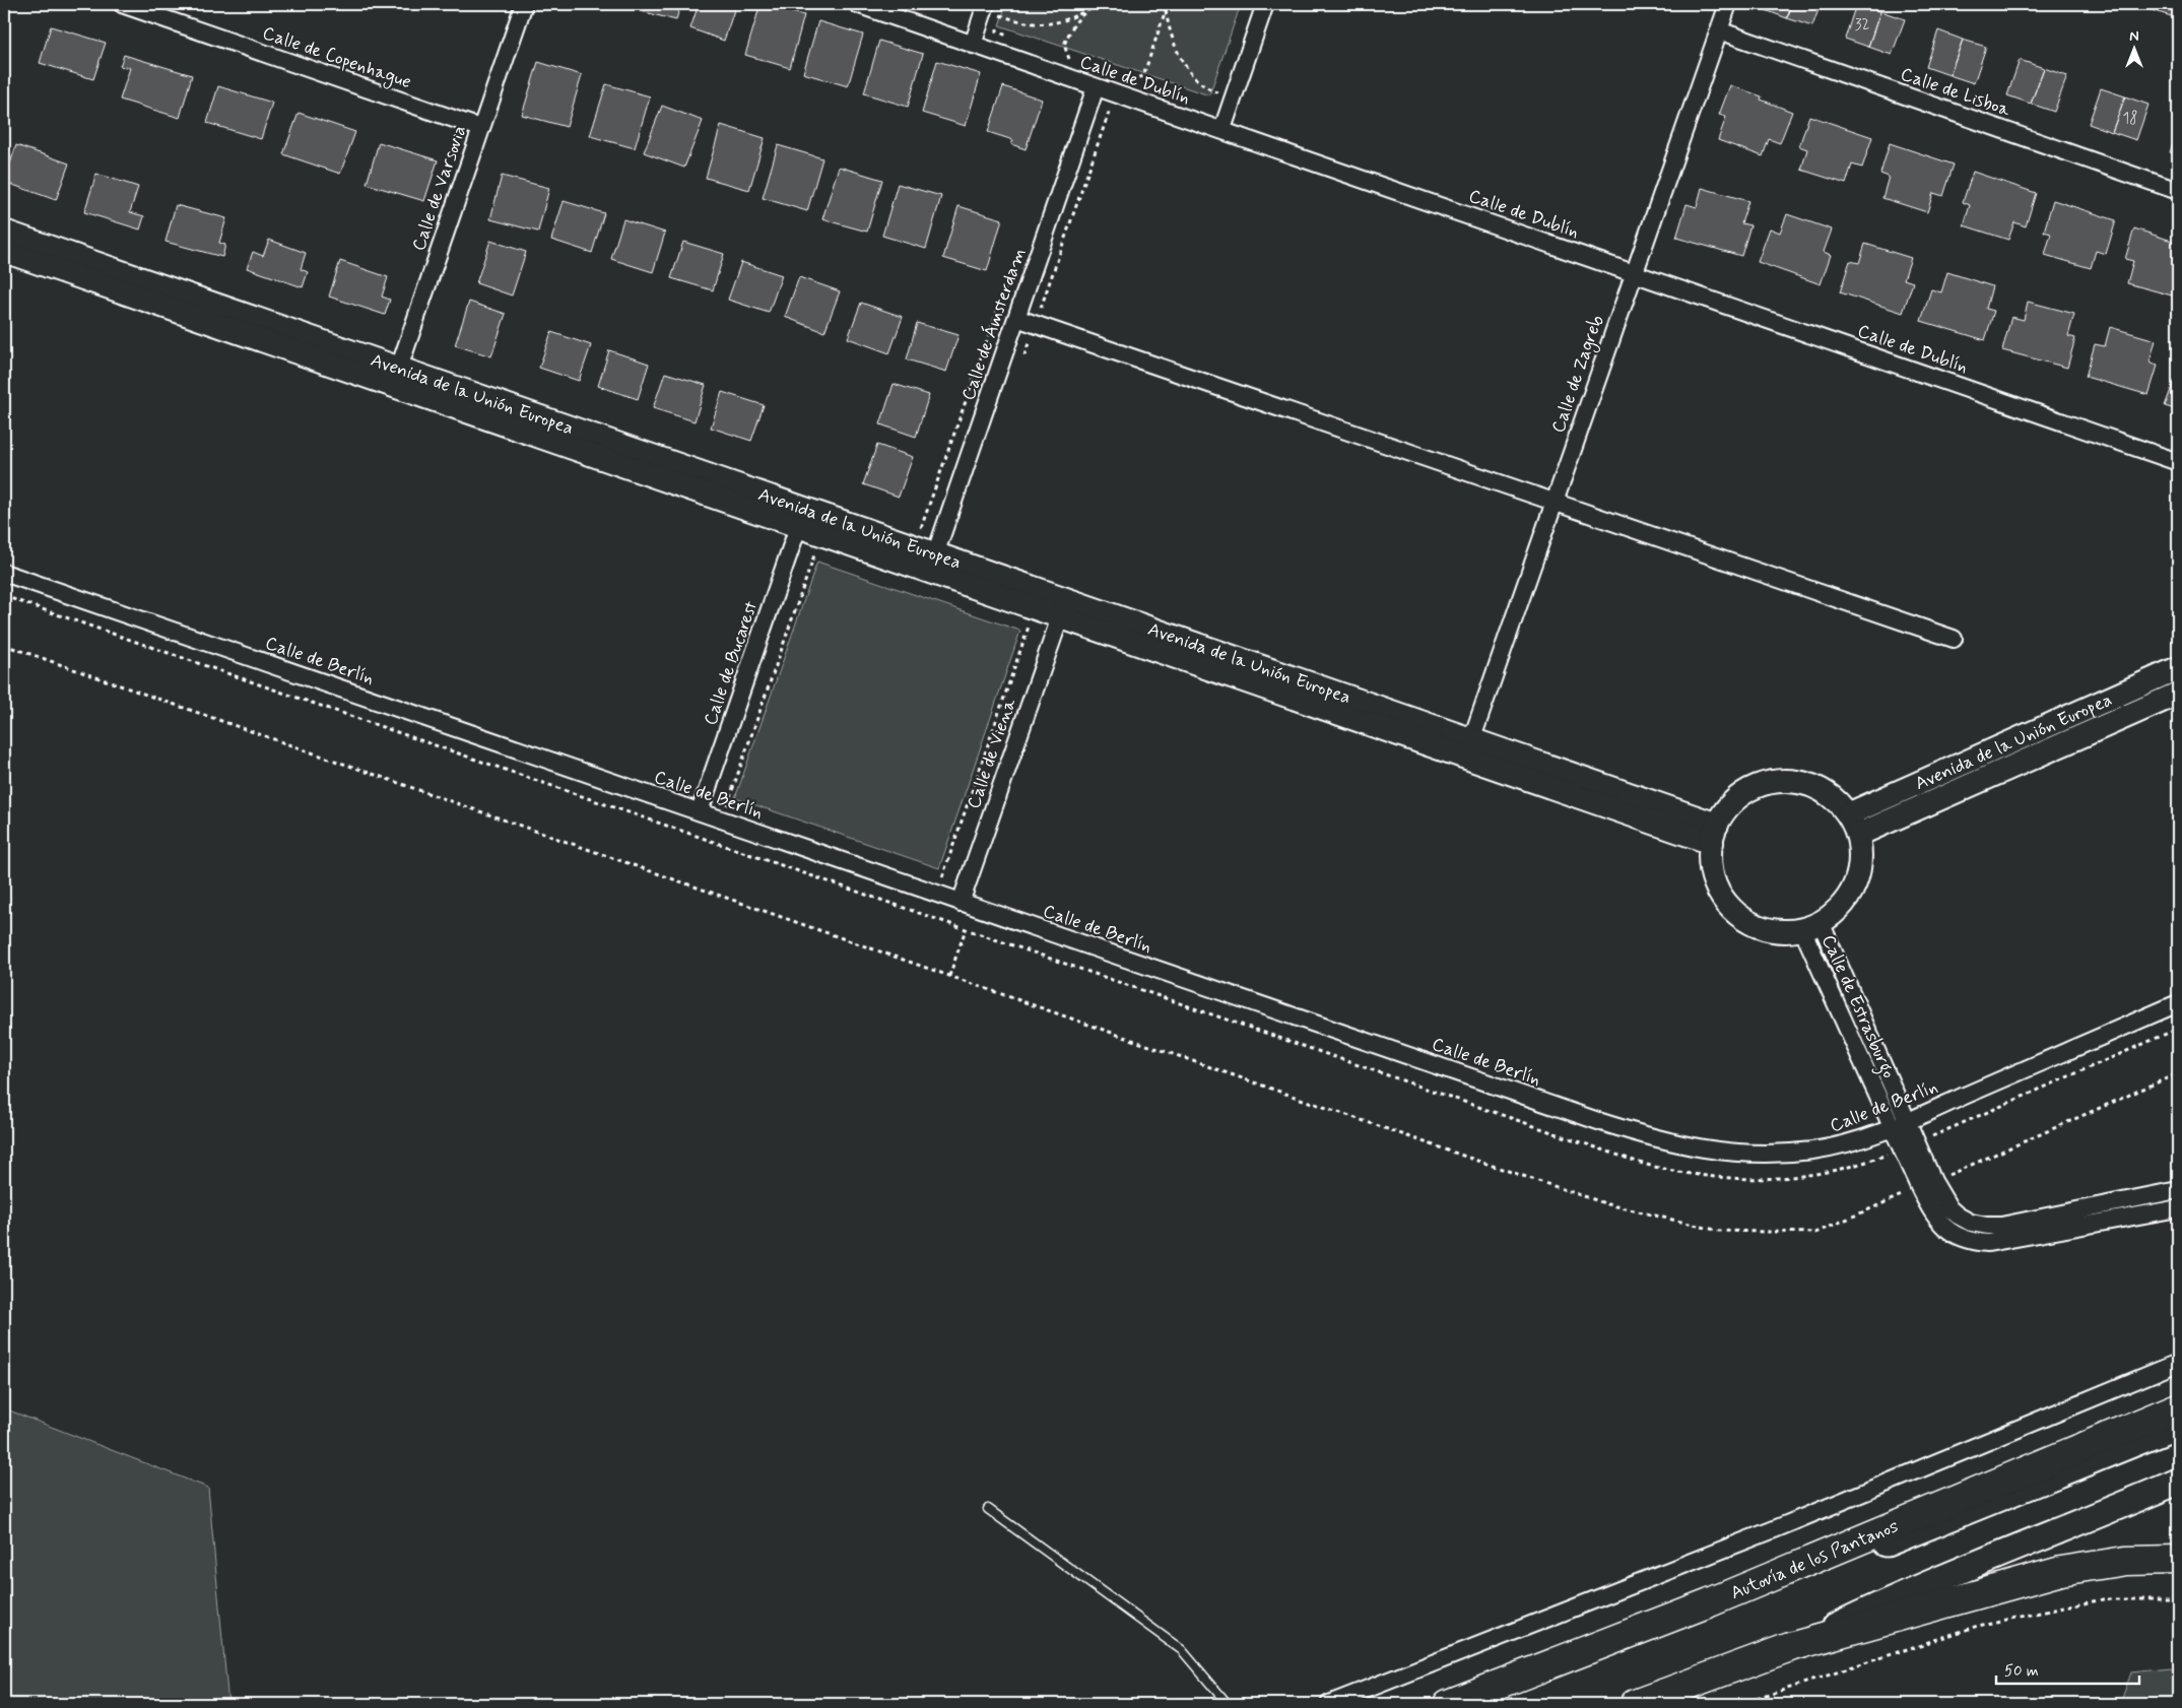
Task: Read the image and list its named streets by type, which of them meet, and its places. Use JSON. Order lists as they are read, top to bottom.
{
  "streets": {
    "highway": ["Autovía de los Pantanos"],
    "street": [
      "Calle de Copenhague",
      "Calle de Dublín",
      "Calle de Lisboa",
      "Calle de Varsovia",
      "Calle de Ámsterdam",
      "Calle de Zagreb",
      "Avenida de la Unión Europea",
      "Calle de Berlín",
      "Calle de Bucarest",
      "Calle de Viena",
      "Calle de Estrasburgo"
    ]
  },
  "crossings": [
    ["Calle de Copenhague", "Calle de Varsovia"],
    ["Calle de Dublín", "Calle de Ámsterdam"],
    ["Calle de Dublín", "Calle de Zagreb"],
    ["Calle de Lisboa", "Calle de Zagreb"],
    ["Calle de Varsovia", "Avenida de la Unión Europea"],
    ["Calle de Ámsterdam", "Avenida de la Unión Europea"],
    ["Calle de Zagreb", "Avenida de la Unión Europea"],
    ["Avenida de la Unión Europea", "Calle de Bucarest"],
    ["Avenida de la Unión Europea", "Calle de Viena"],
    ["Avenida de la Unión Europea", "Calle de Estrasburgo"],
    ["Calle de Berlín", "Calle de Bucarest"],
    ["Calle de Berlín", "Calle de Viena"],
    ["Calle de Berlín", "Calle de Estrasburgo"]
  ],
  "house_numbers": ["32", "18"],
  "scale_bar": "50 m",
  "north": "top"
}
